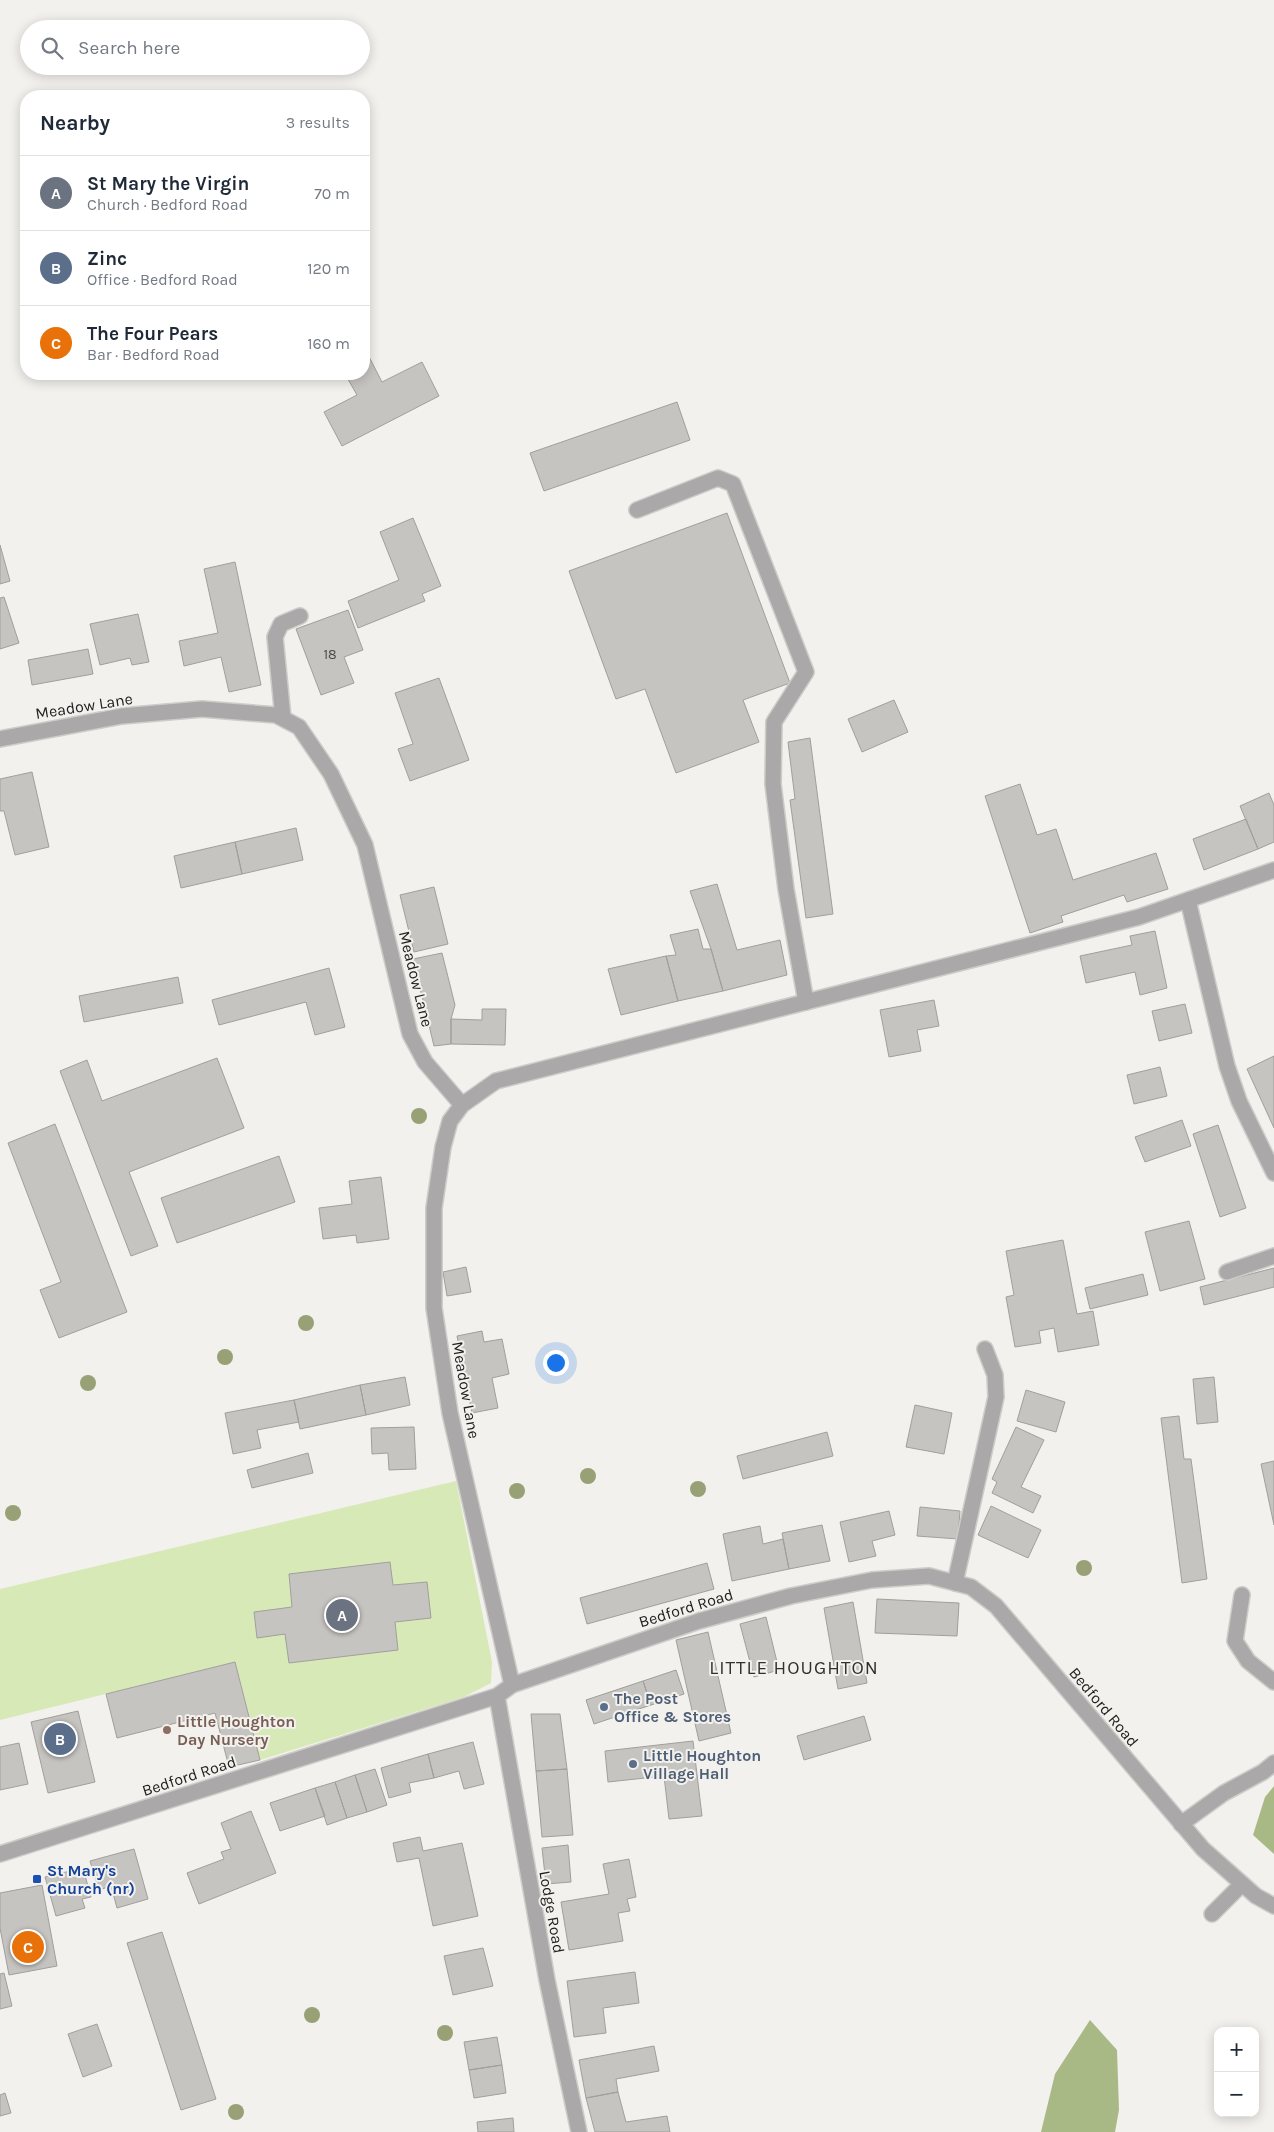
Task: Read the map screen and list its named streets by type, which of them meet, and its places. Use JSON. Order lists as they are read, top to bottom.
{
  "streets": {
    "street": ["Meadow Lane", "Bedford Road", "Lodge Road"]
  },
  "crossings": [
    ["Meadow Lane", "Bedford Road"],
    ["Bedford Road", "Lodge Road"]
  ],
  "districts": ["LITTLE HOUGHTON"],
  "places": {
    "other": ["The Post Office & Stores", "Little Houghton Day Nursery", "Little Houghton Village Hall"],
    "transit": ["St Mary's Church (nr)"]
  },
  "house_numbers": ["18"],
  "page": {
    "search": "Search here",
    "heading": ["Nearby", "3 results"],
    "list": [
      {
        "mark": "A",
        "name": "St Mary the Virgin",
        "note": "Church · Bedford Road",
        "value": "70 m"
      },
      {
        "mark": "B",
        "name": "Zinc",
        "note": "Office · Bedford Road",
        "value": "120 m"
      },
      {
        "mark": "C",
        "name": "The Four Pears",
        "note": "Bar · Bedford Road",
        "value": "160 m"
      }
    ],
    "pins": ["A", "B", "C"],
    "map_buttons": ["+", "−"]
  }
}
